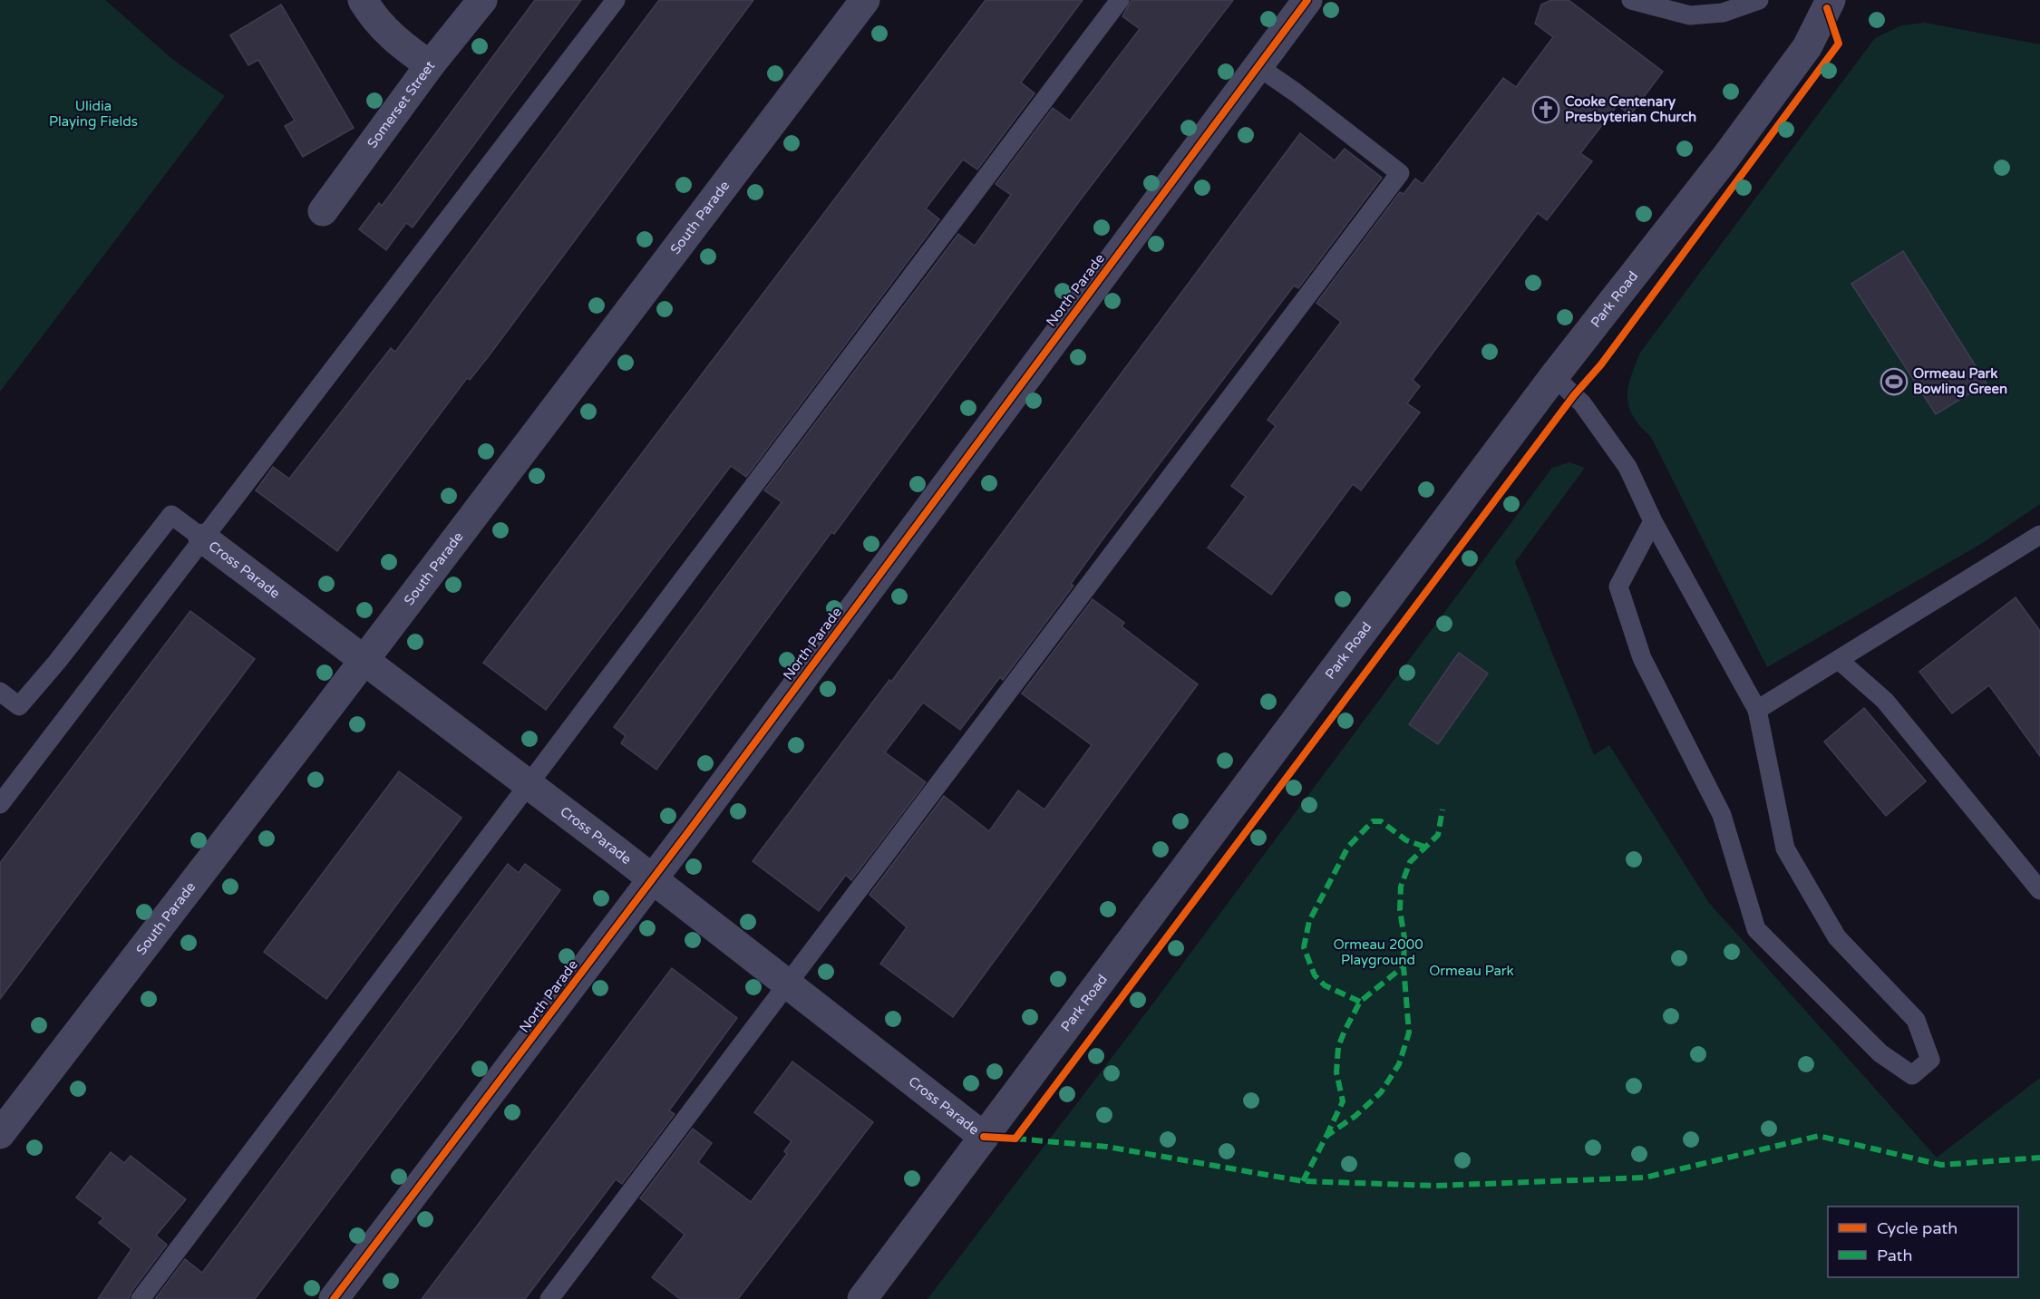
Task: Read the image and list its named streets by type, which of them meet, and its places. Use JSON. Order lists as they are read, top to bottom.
{
  "streets": {
    "street": [
      "Somerset Street",
      "South Parade",
      "North Parade",
      "Park Road",
      "Cross Parade"
    ]
  },
  "crossings": [
    ["South Parade", "Cross Parade"],
    ["North Parade", "Cross Parade"],
    ["Park Road", "Cross Parade"]
  ],
  "parks": ["Ulidia Playing Fields", "Ormeau 2000 Playground", "Ormeau Park"],
  "places": {
    "church": ["Cooke Centenary Presbyterian Church"],
    "sports": ["Ormeau Park Bowling Green"]
  },
  "legend": ["Cycle path", "Path"]
}
